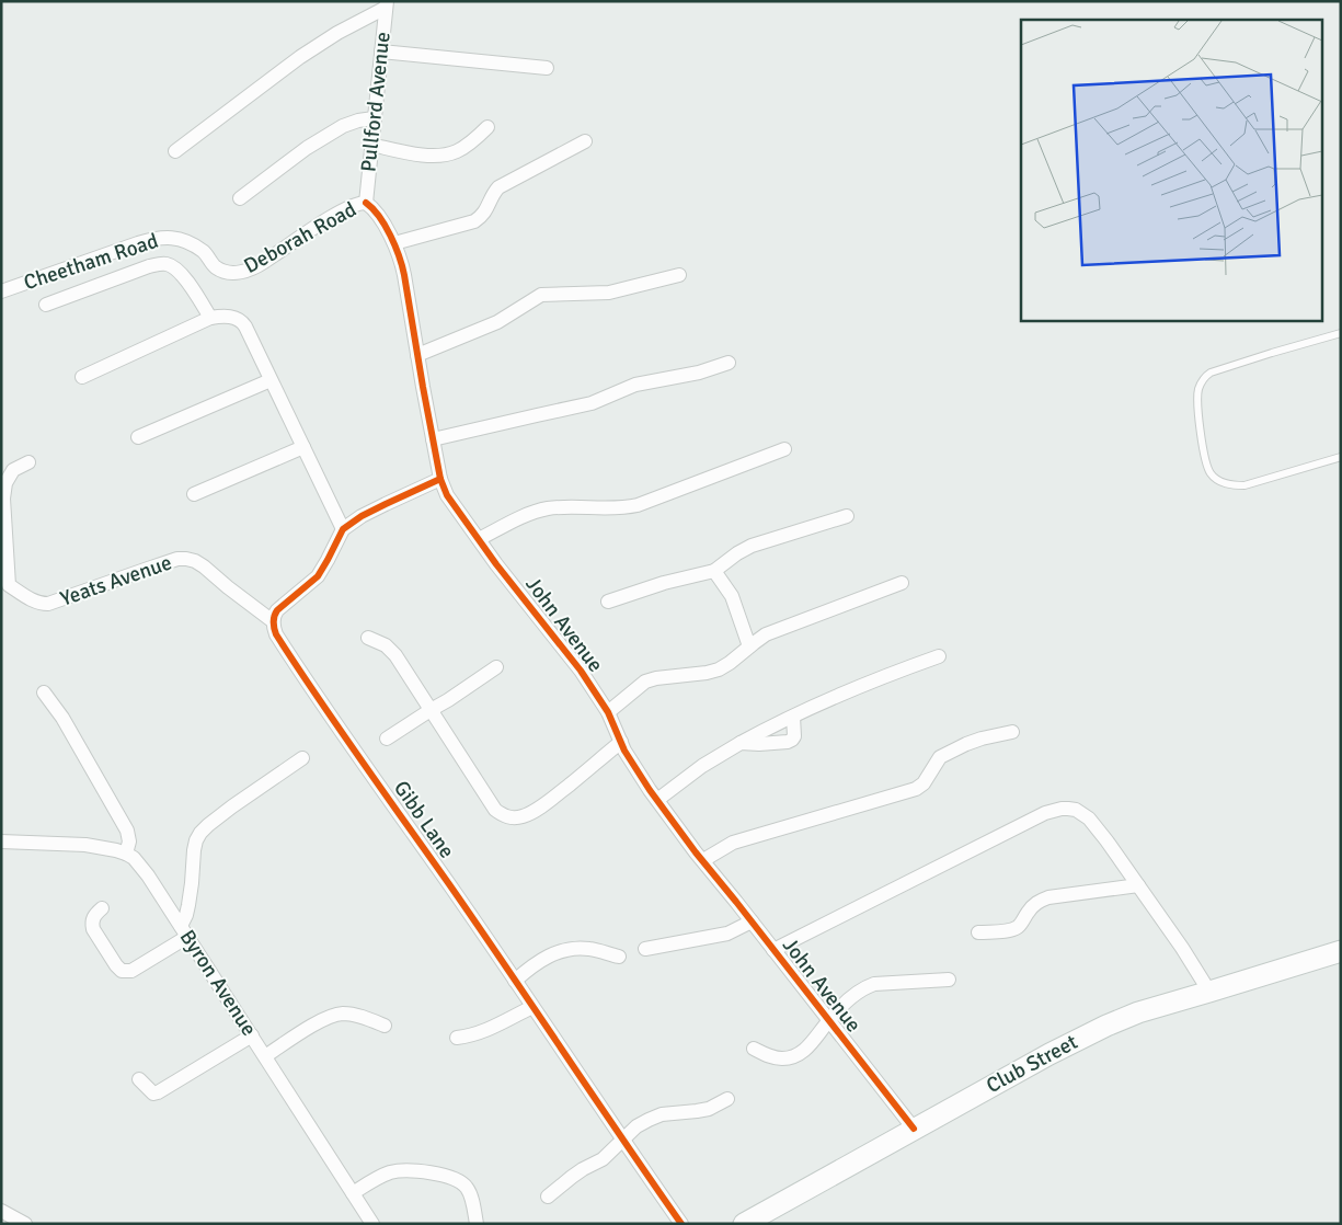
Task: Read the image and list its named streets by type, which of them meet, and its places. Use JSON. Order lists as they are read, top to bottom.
{
  "streets": {
    "main road": ["Club Street"],
    "street": [
      "Pullford Avenue",
      "Deborah Road",
      "Cheetham Road",
      "Yeats Avenue",
      "John Avenue",
      "Gibb Lane",
      "Byron Avenue"
    ]
  },
  "crossings": [
    ["Pullford Avenue", "Deborah Road"],
    ["Pullford Avenue", "John Avenue"],
    ["Deborah Road", "Cheetham Road"],
    ["Deborah Road", "John Avenue"],
    ["Yeats Avenue", "Gibb Lane"],
    ["John Avenue", "Club Street"]
  ]
}
